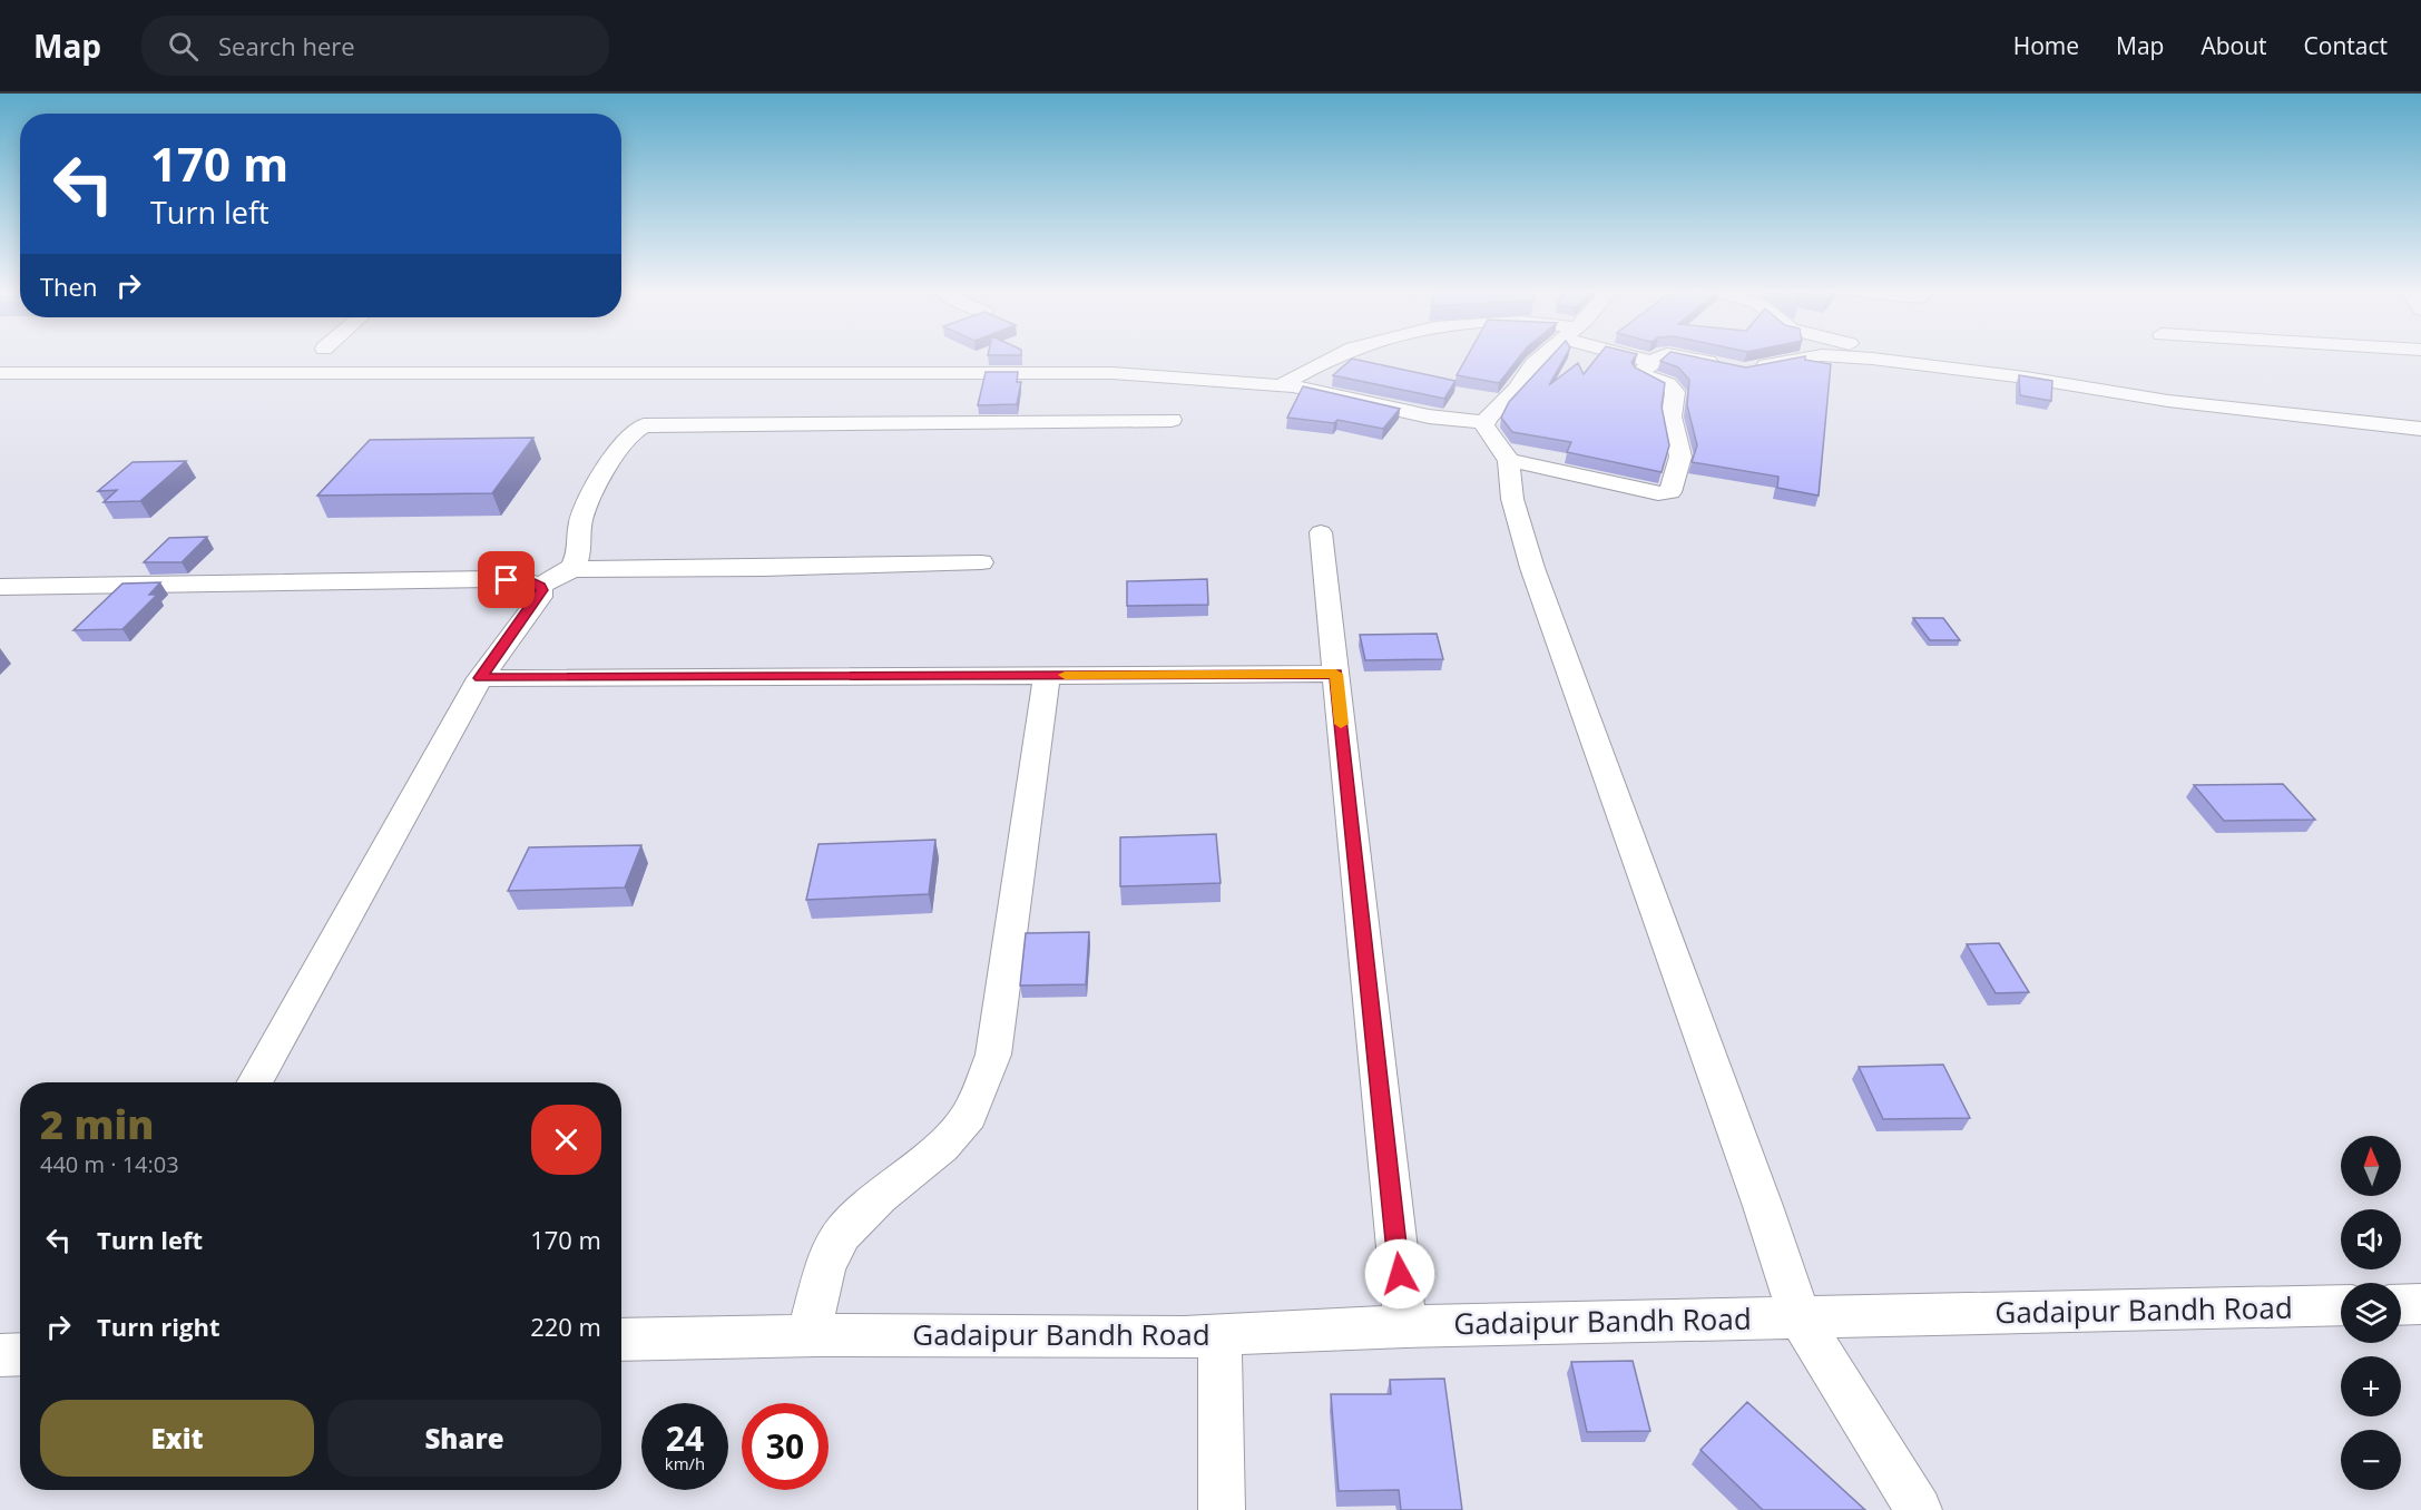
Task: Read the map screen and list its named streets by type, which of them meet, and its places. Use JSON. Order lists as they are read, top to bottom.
{
  "streets": {
    "street": ["Gadaipur Bandh Road"]
  },
  "north": "top",
  "page": {
    "header": "Map",
    "search": "Search here",
    "nav": [
      "Home",
      "Map",
      "About",
      "Contact"
    ],
    "turn": ["170 m", "Turn left"],
    "then": "Then",
    "heading": ["2 min", "440 m · 14:03"],
    "map_buttons": ["+", "−"],
    "list": [
      {
        "name": "Turn left",
        "value": "170 m"
      },
      {
        "name": "Turn right",
        "value": "220 m"
      }
    ],
    "buttons": ["Exit", "Share"],
    "speed": "24 km/h",
    "limit": "30"
  }
}
